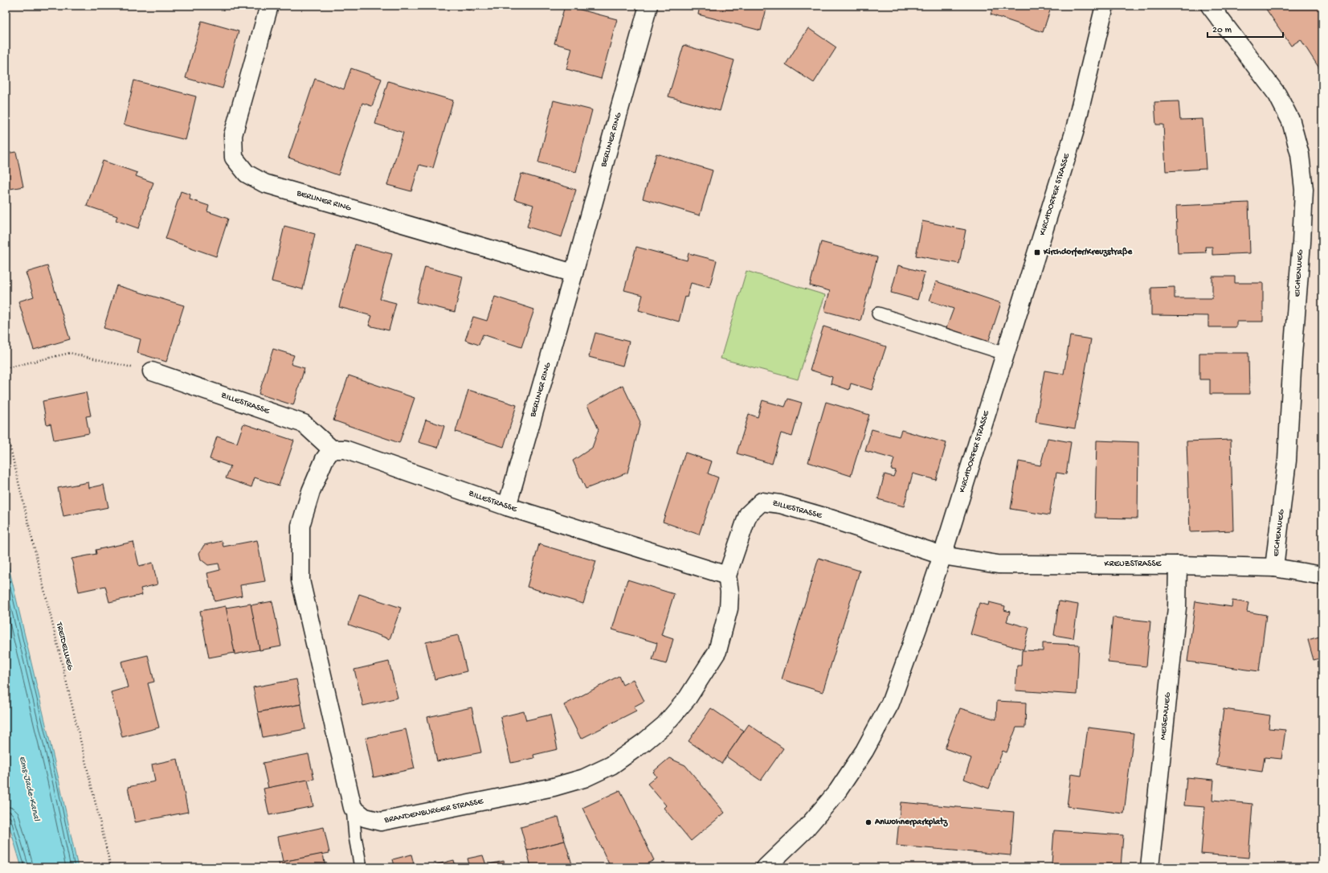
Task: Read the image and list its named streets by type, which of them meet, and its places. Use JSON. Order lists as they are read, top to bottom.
{
  "streets": {
    "street": [
      "BERLINER RING",
      "KIRCHDORFER STRASSE",
      "EICHENWEG",
      "ZILLESTRASSE",
      "KREUZSTRASSE",
      "MEISENWEG",
      "BRANDENBURGER STRASSE"
    ],
    "path": ["TREIDELWEG"]
  },
  "crossings": [
    ["BERLINER RING", "ZILLESTRASSE"],
    ["KIRCHDORFER STRASSE", "ZILLESTRASSE"],
    ["KIRCHDORFER STRASSE", "KREUZSTRASSE"],
    ["EICHENWEG", "KREUZSTRASSE"],
    ["ZILLESTRASSE", "KREUZSTRASSE"],
    ["ZILLESTRASSE", "BRANDENBURGER STRASSE"],
    ["KREUZSTRASSE", "MEISENWEG"]
  ],
  "water": ["Ems-Jade-Kanal"],
  "places": {
    "transit": ["Kirchdorfer/Kreuzstraße"],
    "other": ["Anwohnerparkplatz"]
  },
  "scale_bar": "20 m"
}
